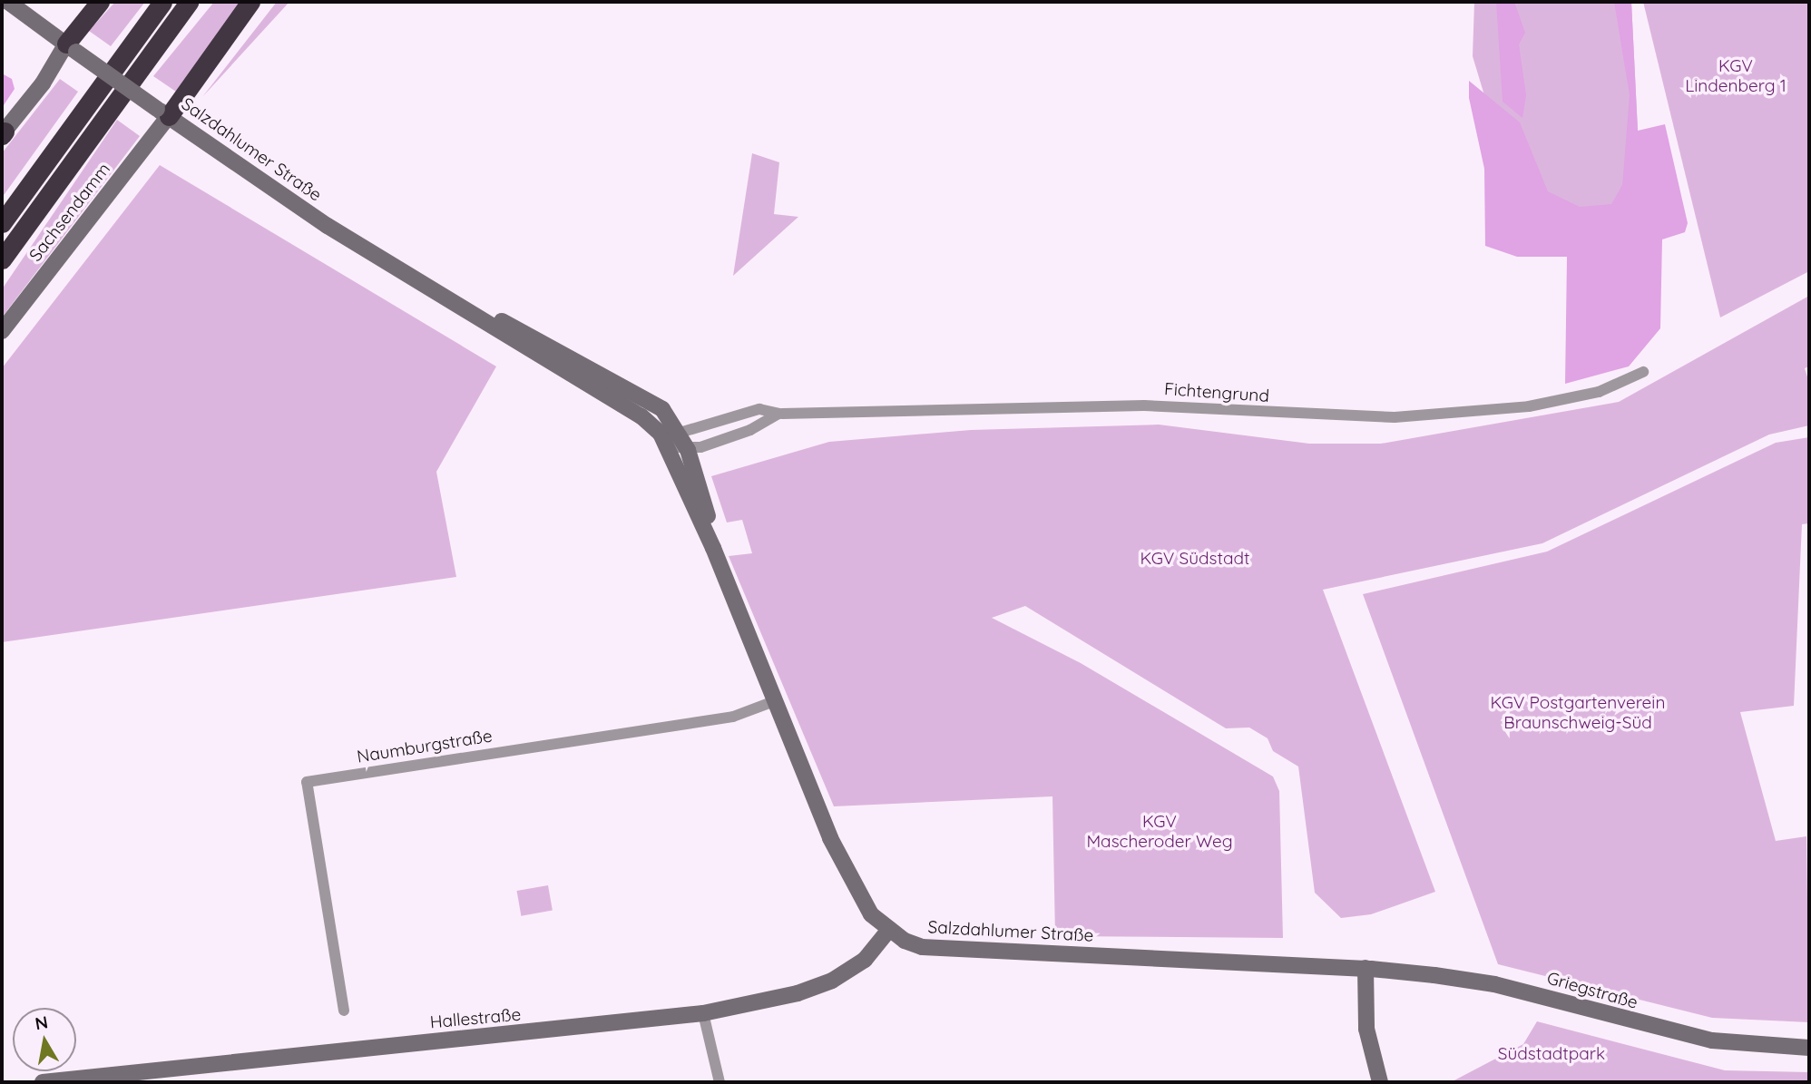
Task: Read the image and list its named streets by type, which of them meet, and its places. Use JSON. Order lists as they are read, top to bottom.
{
  "streets": {
    "main road": [
      "Salzdahlumer Straße",
      "Sachsendamm",
      "Griegstraße",
      "Hallestraße"
    ],
    "street": ["Fichtengrund", "Naumburgstraße"]
  },
  "crossings": [
    ["Salzdahlumer Straße", "Sachsendamm"],
    ["Salzdahlumer Straße", "Naumburgstraße"],
    ["Salzdahlumer Straße", "Griegstraße"],
    ["Salzdahlumer Straße", "Hallestraße"]
  ],
  "parks": [
    "KGV Lindenberg 1",
    "KGV Südstadt",
    "KGV Postgartenverein Braunschweig-Süd",
    "KGV Mascheroder Weg",
    "Südstadtpark"
  ],
  "north": "top"
}
